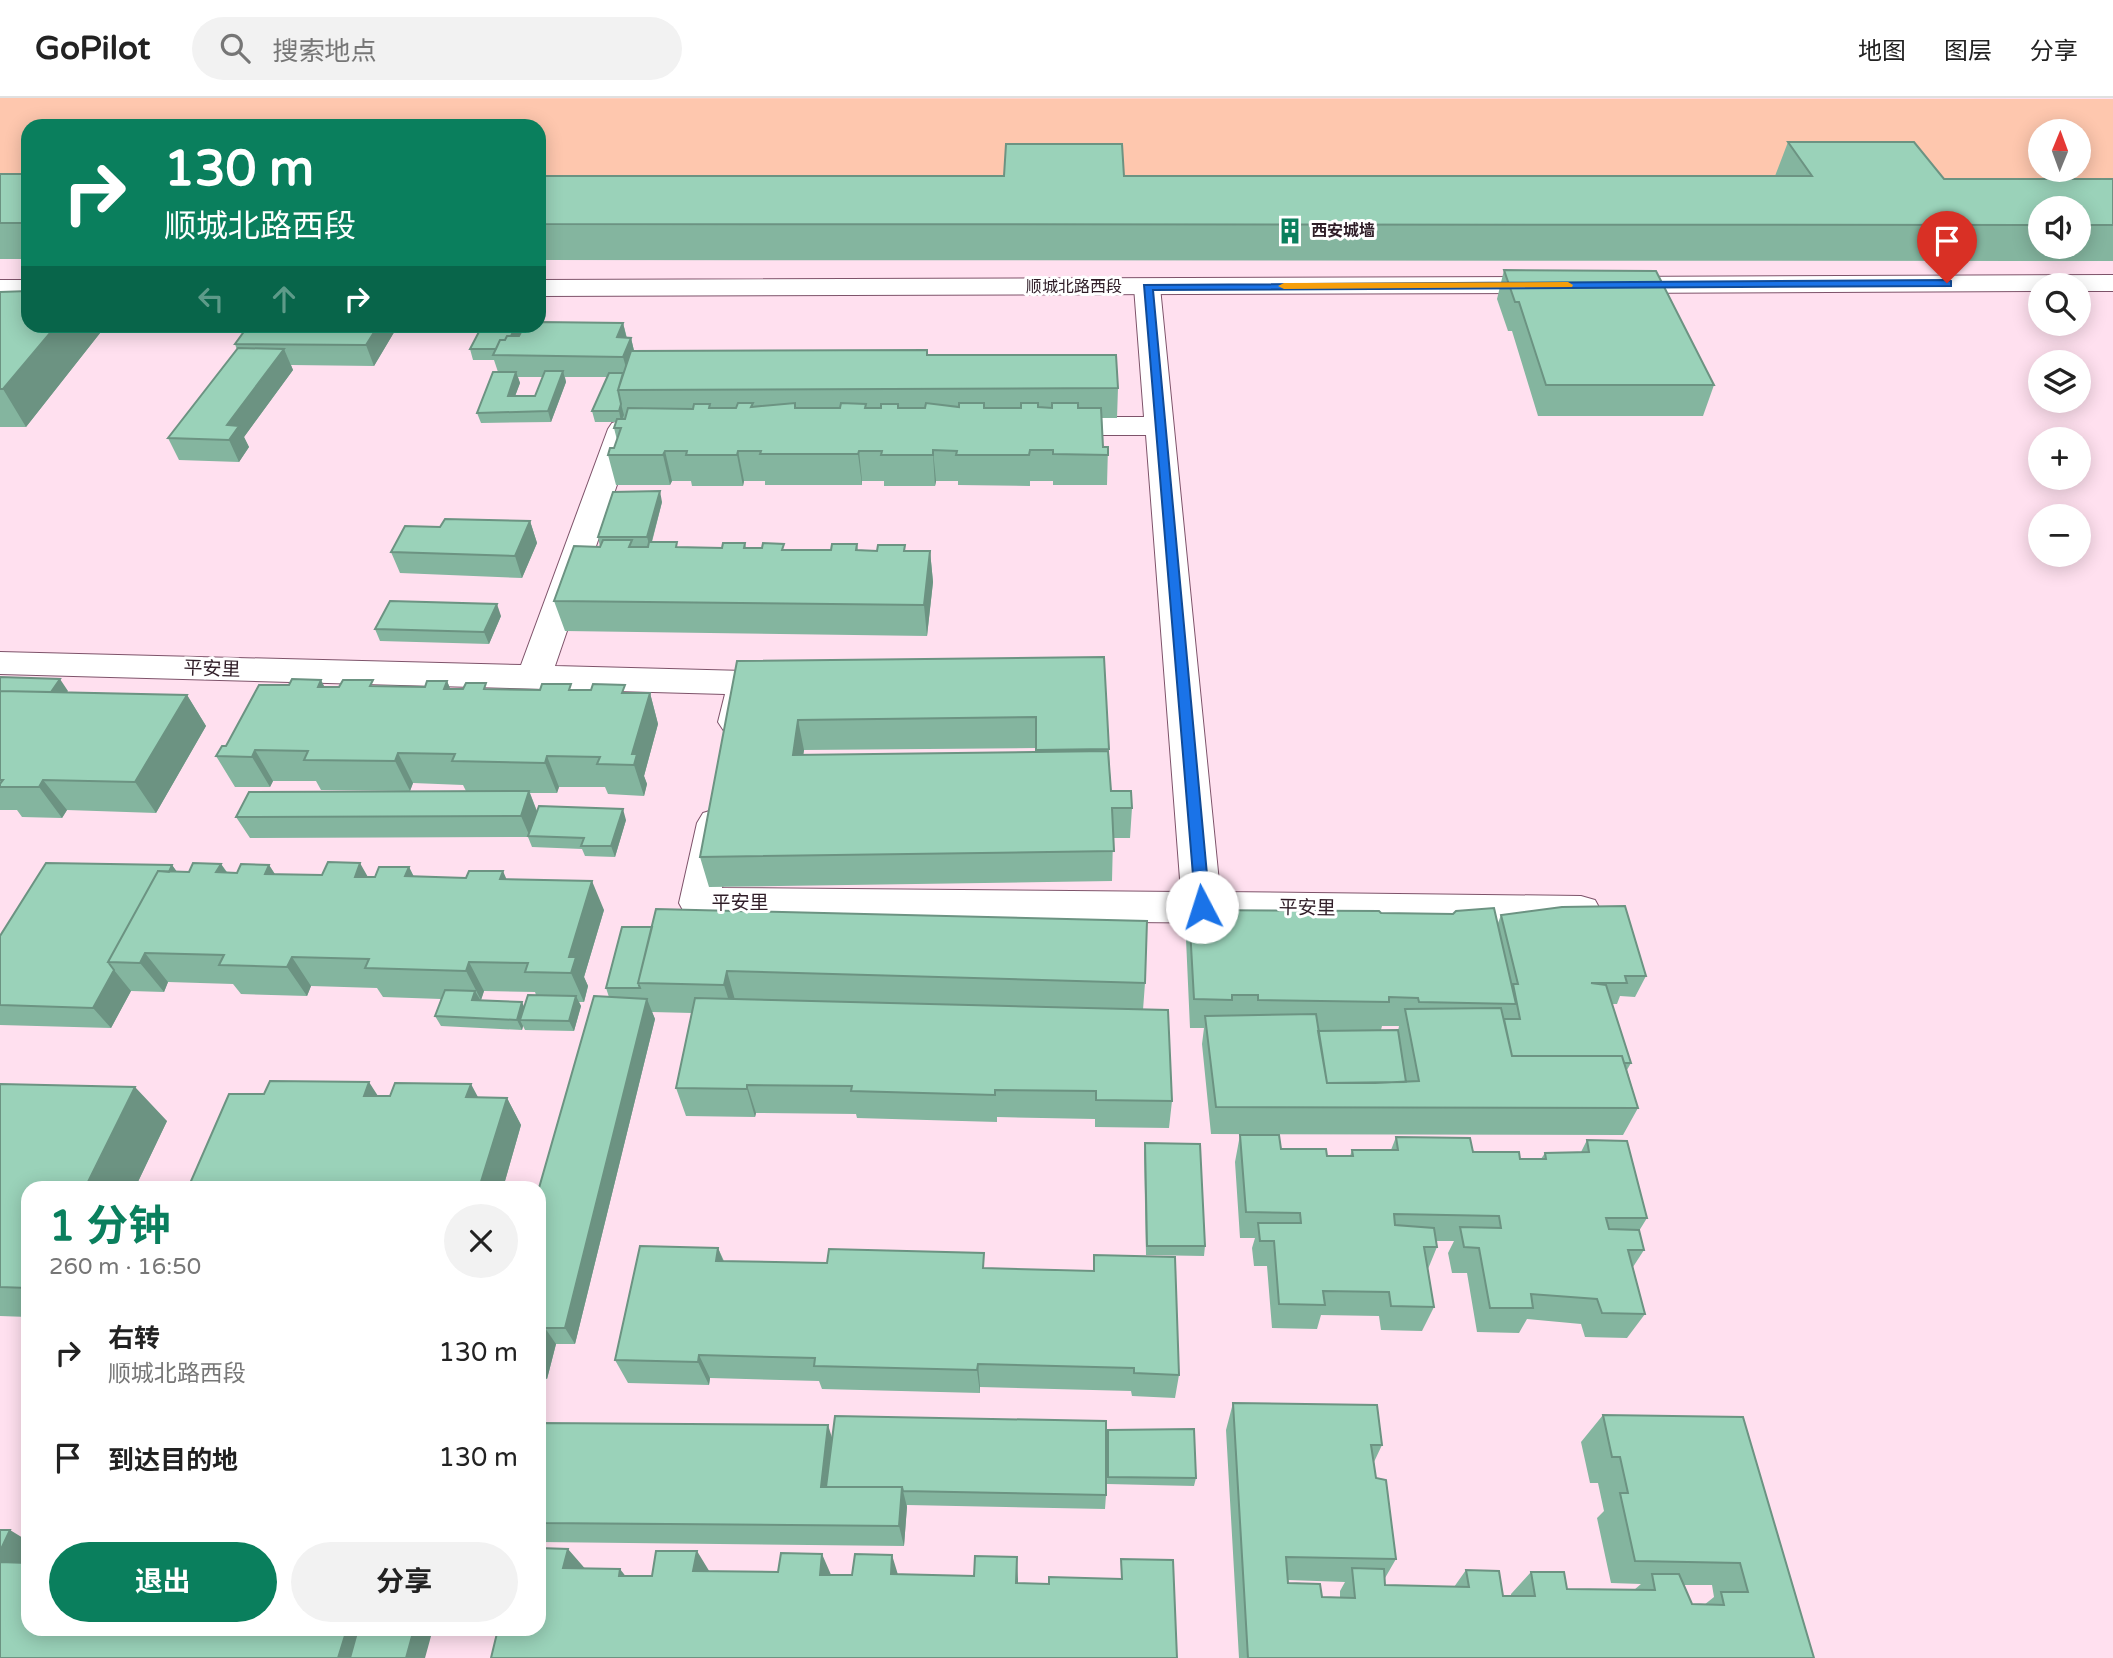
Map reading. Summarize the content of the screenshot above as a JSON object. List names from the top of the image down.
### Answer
{
  "streets": {
    "street": ["顺城北路西段", "平安里"]
  },
  "places": {
    "building": ["西安城墙"]
  },
  "north": "top",
  "page": {
    "header": "GoPilot",
    "search": "搜索地点",
    "nav": ["地图", "图层", "分享"],
    "map_buttons": ["+", "−"],
    "turn": ["130 m", "顺城北路西段"],
    "heading": ["1 分钟", "260 m · 16:50"],
    "list": [
      {
        "name": "右转",
        "note": "顺城北路西段",
        "value": "130 m"
      },
      {
        "name": "到达目的地",
        "value": "130 m"
      }
    ],
    "buttons": ["退出", "分享"]
  }
}
